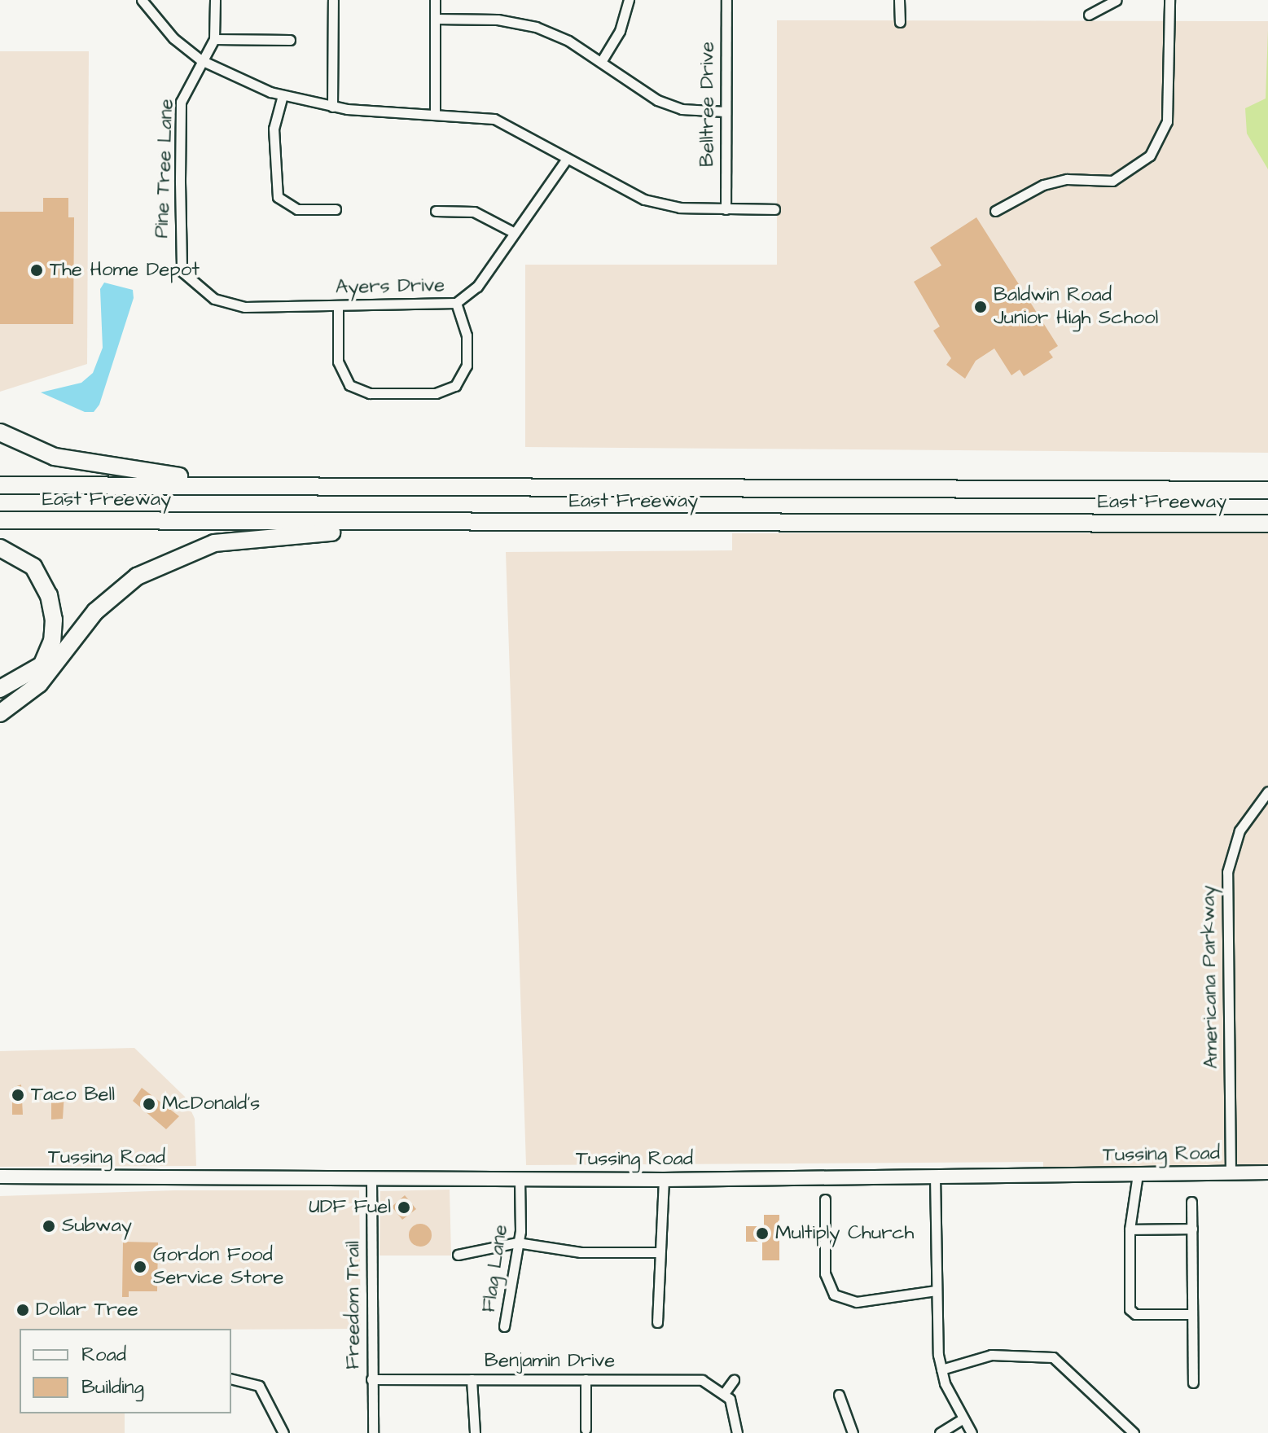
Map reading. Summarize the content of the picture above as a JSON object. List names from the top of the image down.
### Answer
{
  "streets": {
    "highway": ["East Freeway"],
    "main road": ["Tussing Road"],
    "street": [
      "Belltree Drive",
      "Pine Tree Lane",
      "Ayers Drive",
      "Americana Parkway",
      "Flag Lane",
      "Freedom Trail",
      "Benjamin Drive"
    ]
  },
  "crossings": [
    ["Pine Tree Lane", "Ayers Drive"],
    ["Americana Parkway", "Tussing Road"],
    ["Tussing Road", "Flag Lane"],
    ["Tussing Road", "Freedom Trail"],
    ["Freedom Trail", "Benjamin Drive"]
  ],
  "places": [
    "The Home Depot",
    "Baldwin Road Junior High School",
    "Taco Bell",
    "McDonald's",
    "UDF Fuel",
    "Subway",
    "Multiply Church",
    "Gordon Food Service Store",
    "Dollar Tree"
  ],
  "legend": ["Road", "Building"]
}
